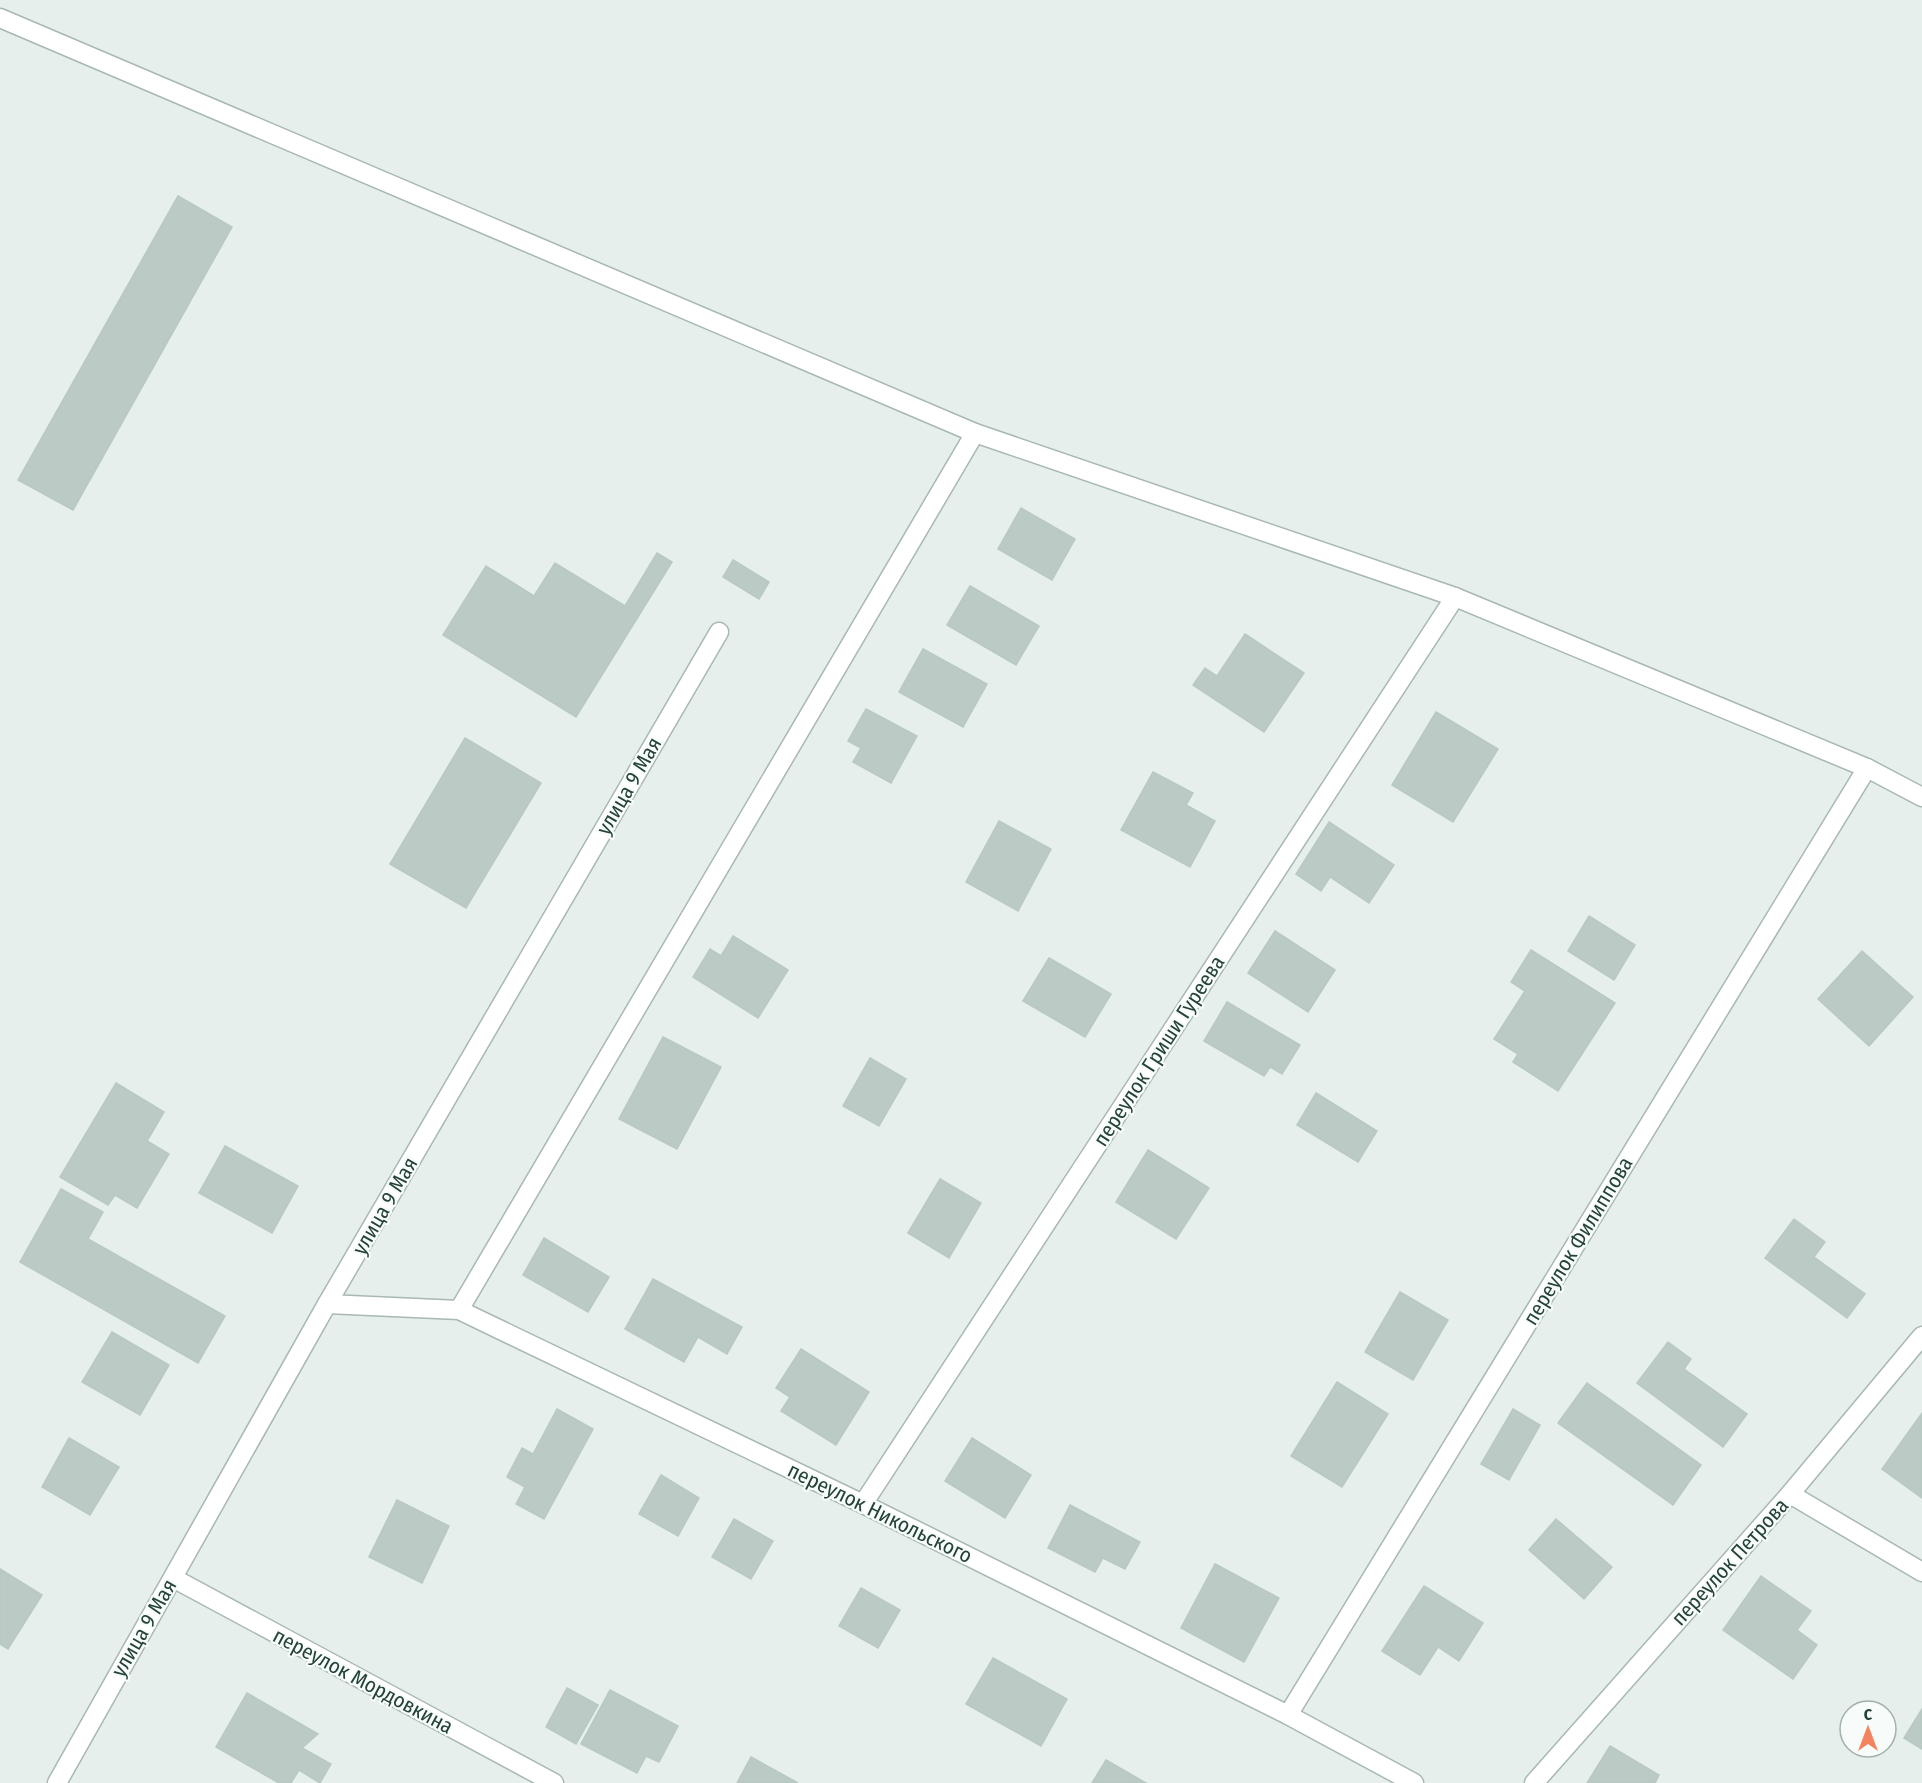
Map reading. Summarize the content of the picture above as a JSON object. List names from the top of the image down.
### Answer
{
  "streets": {
    "street": [
      "улица 9 Мая",
      "переулок Гриши Гуреева",
      "переулок Филиппова",
      "переулок Никольского",
      "переулок Петрова",
      "переулок Мордовкина"
    ]
  },
  "crossings": [
    ["улица 9 Мая", "переулок Никольского"],
    ["улица 9 Мая", "переулок Мордовкина"],
    ["переулок Гриши Гуреева", "переулок Никольского"],
    ["переулок Филиппова", "переулок Никольского"]
  ],
  "north": "top"
}
